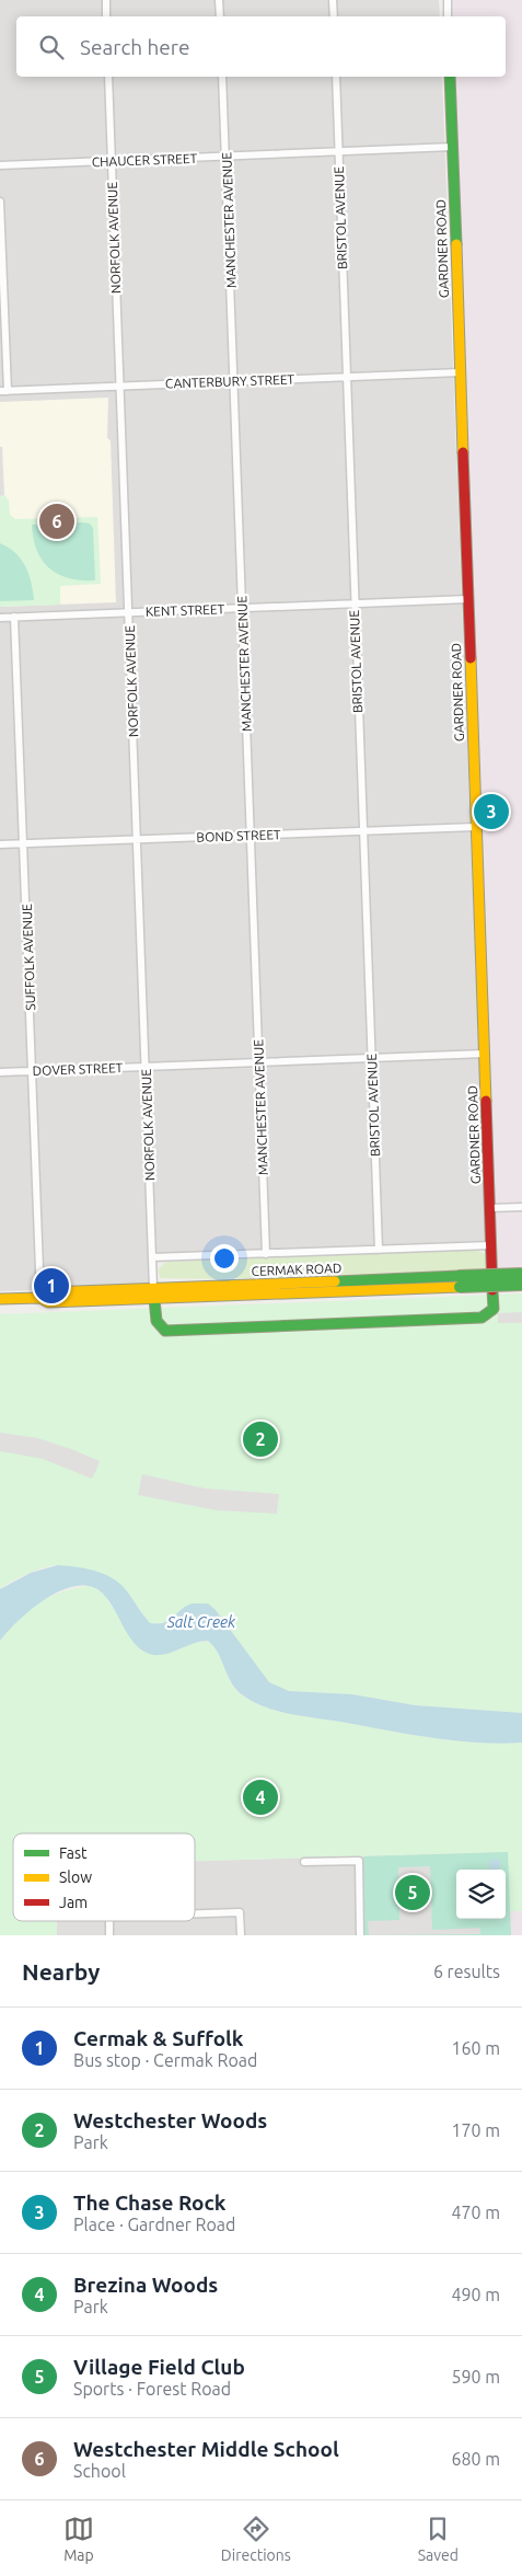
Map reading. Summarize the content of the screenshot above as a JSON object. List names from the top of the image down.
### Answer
{
  "streets": {
    "street": [
      "CHAUCER STREET",
      "BRISTOL AVENUE",
      "MANCHESTER AVENUE",
      "NORFOLK AVENUE",
      "GARDNER ROAD",
      "CANTERBURY STREET",
      "KENT STREET",
      "BOND STREET",
      "SUFFOLK AVENUE",
      "DOVER STREET",
      "CERMAK ROAD"
    ]
  },
  "crossings": [
    ["CHAUCER STREET", "BRISTOL AVENUE"],
    ["CHAUCER STREET", "MANCHESTER AVENUE"],
    ["CHAUCER STREET", "NORFOLK AVENUE"],
    ["CHAUCER STREET", "GARDNER ROAD"],
    ["BRISTOL AVENUE", "CANTERBURY STREET"],
    ["BRISTOL AVENUE", "KENT STREET"],
    ["BRISTOL AVENUE", "BOND STREET"],
    ["BRISTOL AVENUE", "DOVER STREET"],
    ["BRISTOL AVENUE", "CERMAK ROAD"],
    ["MANCHESTER AVENUE", "CANTERBURY STREET"],
    ["MANCHESTER AVENUE", "KENT STREET"],
    ["MANCHESTER AVENUE", "BOND STREET"],
    ["MANCHESTER AVENUE", "DOVER STREET"],
    ["MANCHESTER AVENUE", "CERMAK ROAD"],
    ["NORFOLK AVENUE", "GARDNER ROAD"],
    ["NORFOLK AVENUE", "CANTERBURY STREET"],
    ["NORFOLK AVENUE", "KENT STREET"],
    ["NORFOLK AVENUE", "BOND STREET"],
    ["NORFOLK AVENUE", "DOVER STREET"],
    ["NORFOLK AVENUE", "CERMAK ROAD"],
    ["GARDNER ROAD", "CANTERBURY STREET"],
    ["GARDNER ROAD", "KENT STREET"],
    ["GARDNER ROAD", "BOND STREET"],
    ["GARDNER ROAD", "DOVER STREET"],
    ["GARDNER ROAD", "CERMAK ROAD"],
    ["KENT STREET", "SUFFOLK AVENUE"],
    ["BOND STREET", "SUFFOLK AVENUE"],
    ["SUFFOLK AVENUE", "DOVER STREET"],
    ["SUFFOLK AVENUE", "CERMAK ROAD"]
  ],
  "water": ["Salt Creek"],
  "legend": ["Fast", "Slow", "Jam"],
  "page": {
    "search": "Search here",
    "pins": [
      "6",
      "3",
      "1",
      "2",
      "4",
      "5"
    ],
    "heading": ["Nearby", "6 results"],
    "list": [
      {
        "mark": "1",
        "name": "Cermak & Suffolk",
        "note": "Bus stop · Cermak Road",
        "value": "160 m"
      },
      {
        "mark": "2",
        "name": "Westchester Woods",
        "note": "Park",
        "value": "170 m"
      },
      {
        "mark": "3",
        "name": "The Chase Rock",
        "note": "Place · Gardner Road",
        "value": "470 m"
      },
      {
        "mark": "4",
        "name": "Brezina Woods",
        "note": "Park",
        "value": "490 m"
      },
      {
        "mark": "5",
        "name": "Village Field Club",
        "note": "Sports · Forest Road",
        "value": "590 m"
      },
      {
        "mark": "6",
        "name": "Westchester Middle School",
        "note": "School",
        "value": "680 m"
      }
    ],
    "nav": ["Map", "Directions", "Saved"]
  }
}
